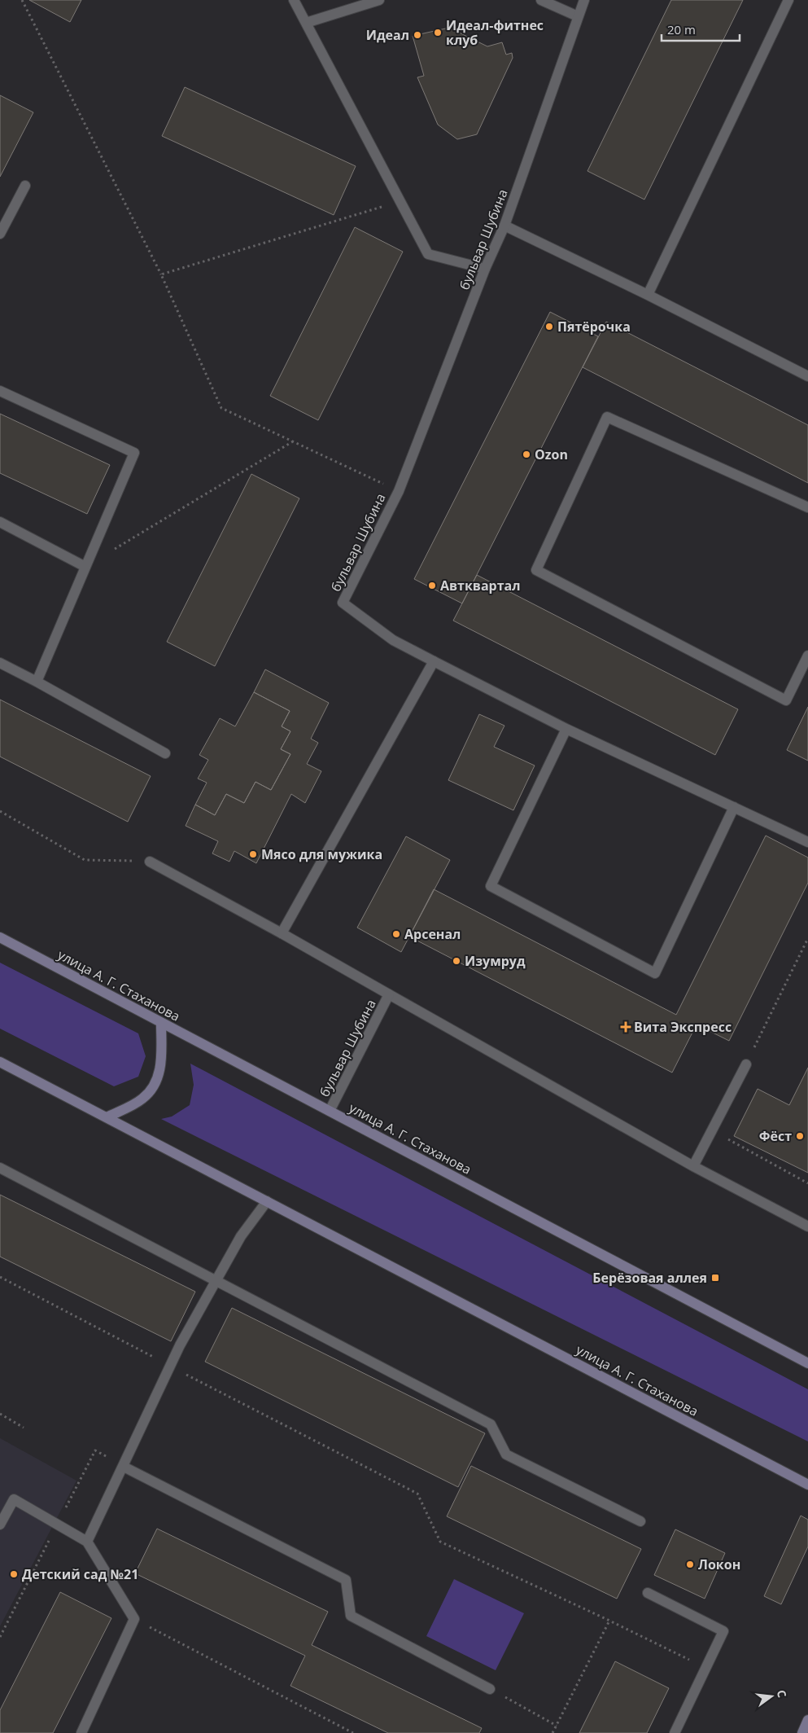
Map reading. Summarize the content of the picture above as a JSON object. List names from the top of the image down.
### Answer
{
  "streets": {
    "main road": ["улица А. Г. Стаханова"],
    "street": ["бульвар Шубина"]
  },
  "crossings": [
    ["бульвар Шубина", "улица А. Г. Стаханова"]
  ],
  "places": {
    "other": [
      "Идеал-фитнес клуб",
      "Идеал",
      "Пятёрочка",
      "Ozon",
      "Автквартал",
      "Мясо для мужика",
      "Арсенал",
      "Изумруд",
      "Фёст",
      "Локон",
      "Детский сад №21"
    ],
    "health": ["Вита Экспресс"],
    "transit": ["Берёзовая аллея"]
  },
  "scale_bar": "20 m",
  "north": "right"
}
